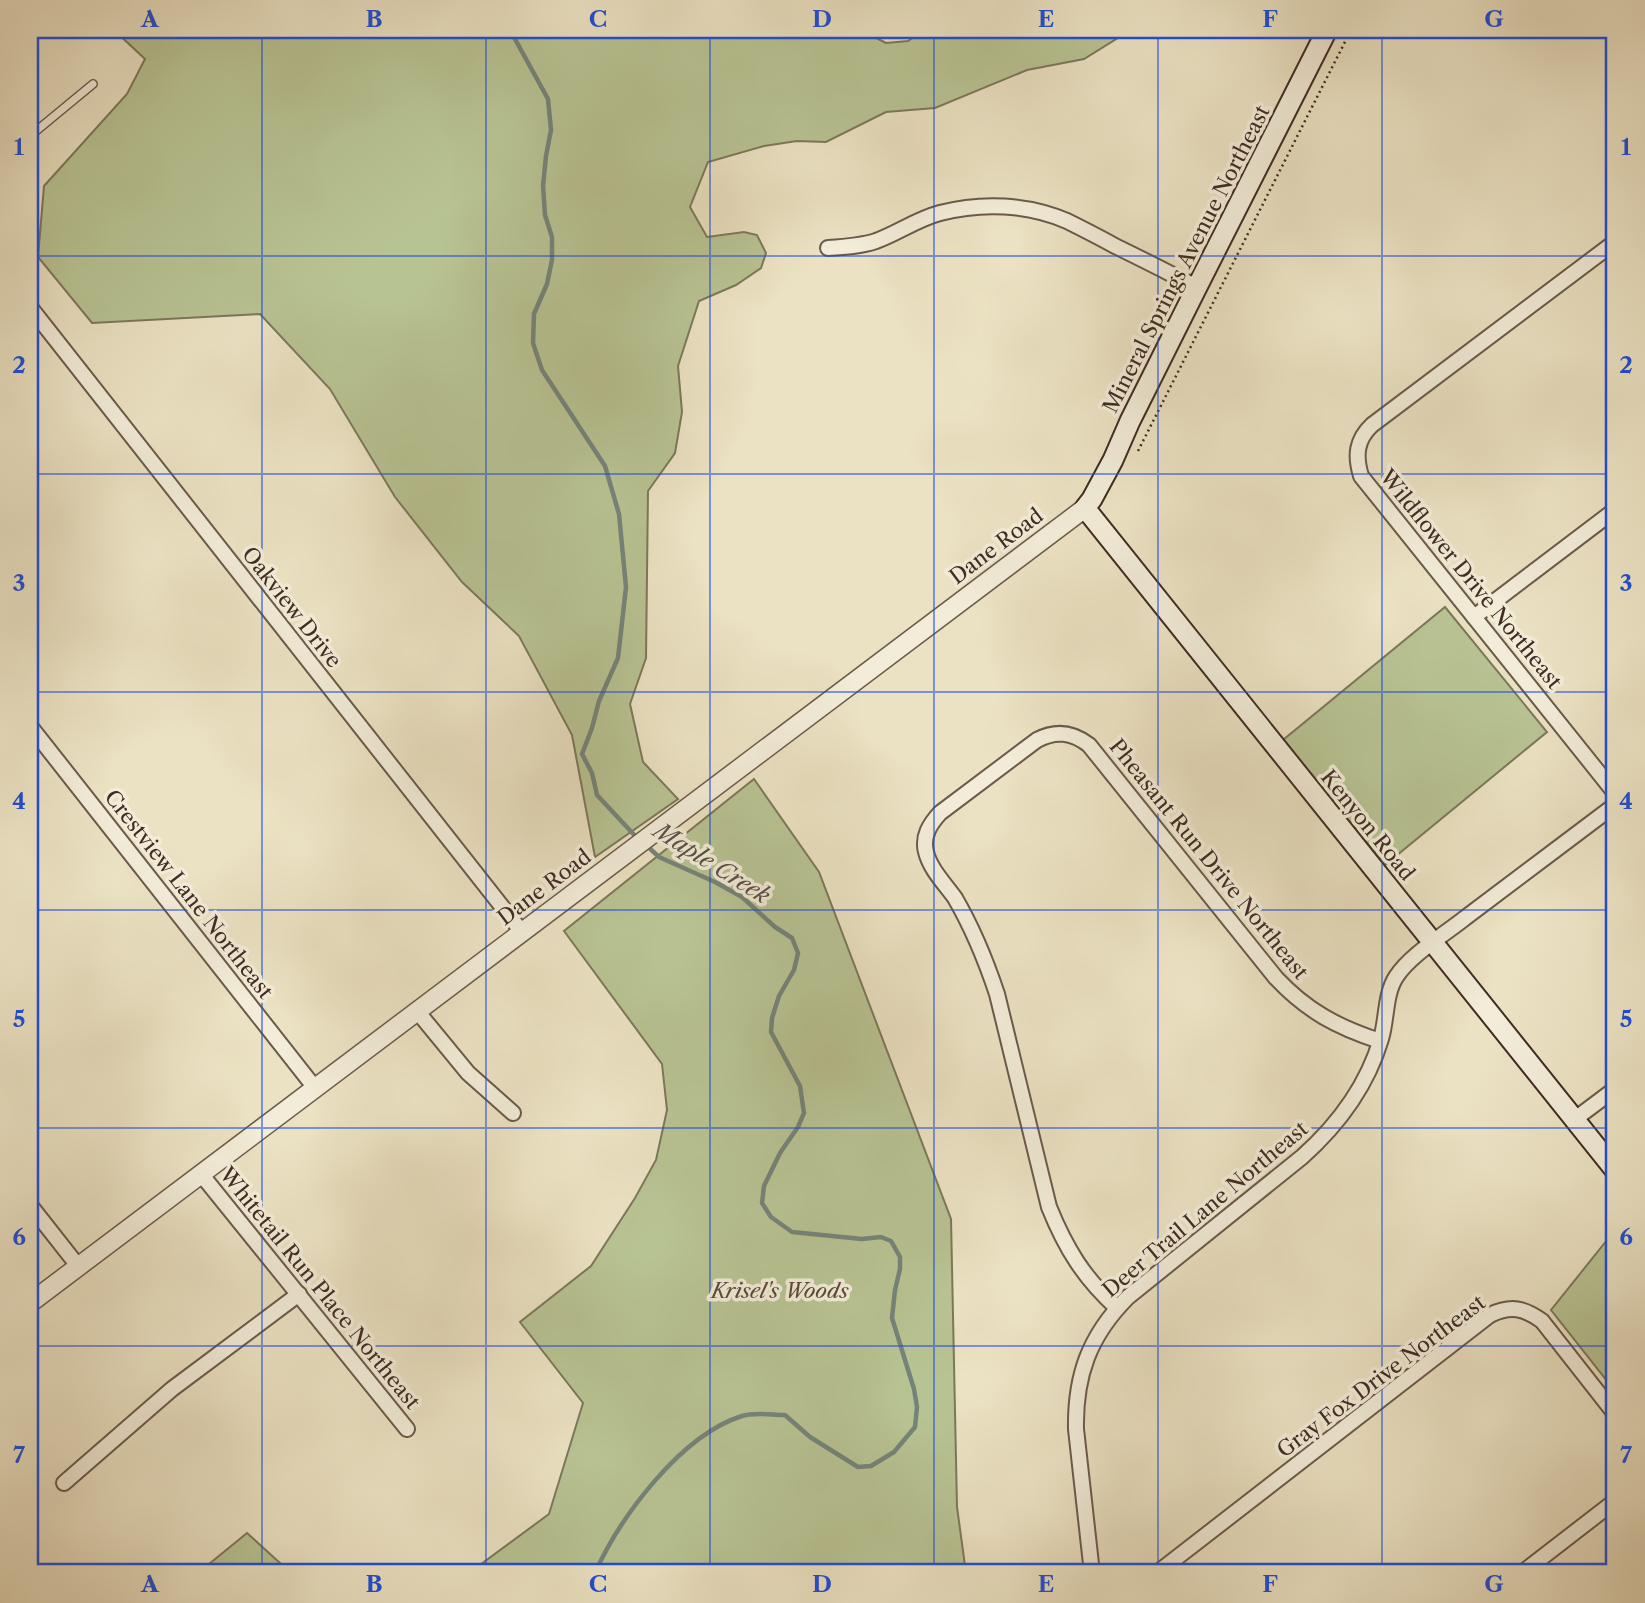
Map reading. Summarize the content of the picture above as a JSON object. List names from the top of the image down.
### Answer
{
  "streets": {
    "main road": ["Mineral Springs Avenue Northeast", "Kenyon Road"],
    "street": [
      "Dane Road",
      "Wildflower Drive Northeast",
      "Oakview Drive",
      "Pheasant Run Drive Northeast",
      "Crestview Lane Northeast",
      "Deer Trail Lane Northeast",
      "Whitetail Run Place Northeast",
      "Gray Fox Drive Northeast"
    ]
  },
  "crossings": [
    ["Mineral Springs Avenue Northeast", "Dane Road"],
    ["Mineral Springs Avenue Northeast", "Kenyon Road"],
    ["Dane Road", "Oakview Drive"],
    ["Dane Road", "Kenyon Road"],
    ["Dane Road", "Crestview Lane Northeast"],
    ["Dane Road", "Whitetail Run Place Northeast"],
    ["Kenyon Road", "Deer Trail Lane Northeast"],
    ["Pheasant Run Drive Northeast", "Deer Trail Lane Northeast"]
  ],
  "water": ["Maple Creek"],
  "parks": ["Krisel's Woods"],
  "grid": {
    "columns": [
      "A",
      "B",
      "C",
      "D",
      "E",
      "F",
      "G"
    ],
    "rows": [
      "1",
      "2",
      "3",
      "4",
      "5",
      "6",
      "7"
    ]
  }
}
